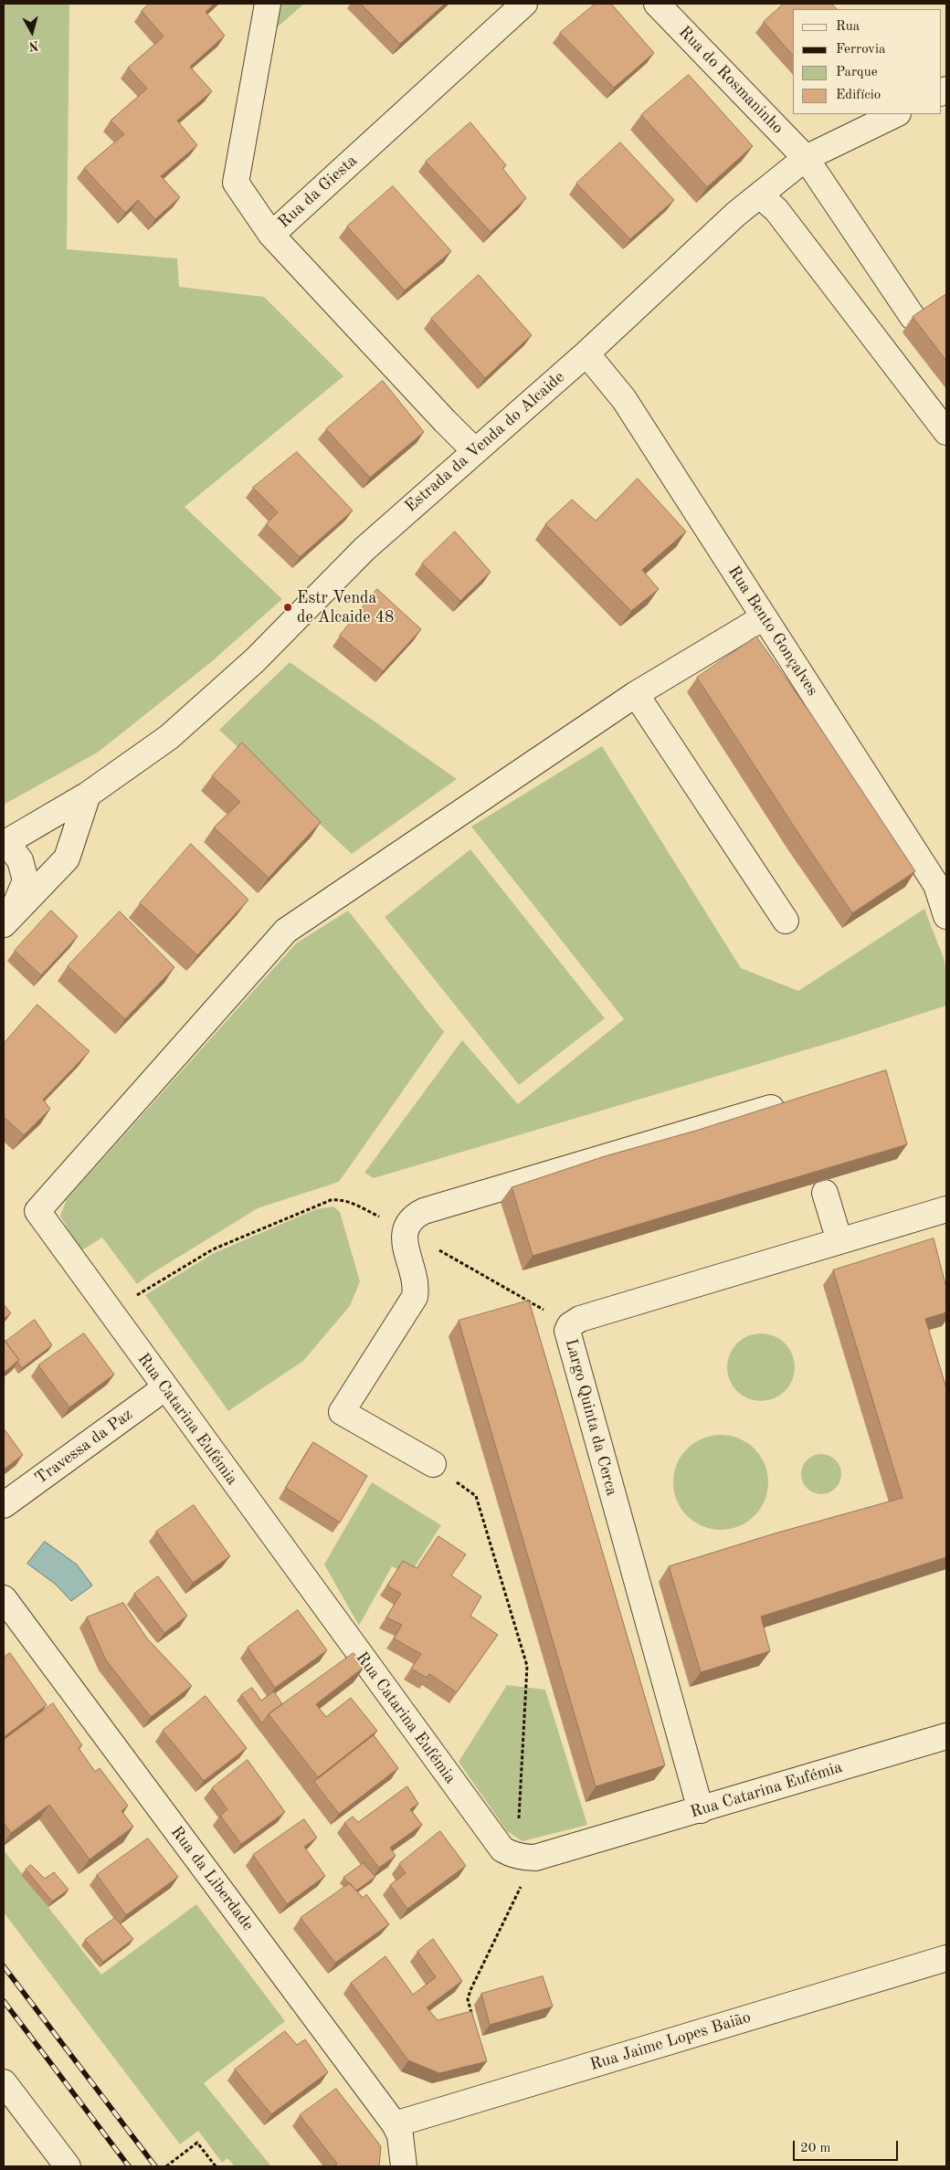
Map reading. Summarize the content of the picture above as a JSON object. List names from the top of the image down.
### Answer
{
  "streets": {
    "street": [
      "Rua do Rosmaninho",
      "Rua da Giesta",
      "Estrada da Venda do Alcaide",
      "Rua Bento Gonçalves",
      "Largo Quinta da Cerca",
      "Rua Catarina Eufémia",
      "Travessa da Paz",
      "Rua da Liberdade",
      "Rua Jaime Lopes Baião"
    ]
  },
  "crossings": [
    ["Rua do Rosmaninho", "Estrada da Venda do Alcaide"],
    ["Rua da Giesta", "Estrada da Venda do Alcaide"],
    ["Estrada da Venda do Alcaide", "Rua Bento Gonçalves"],
    ["Largo Quinta da Cerca", "Rua Catarina Eufémia"],
    ["Rua Catarina Eufémia", "Travessa da Paz"],
    ["Rua da Liberdade", "Rua Jaime Lopes Baião"]
  ],
  "places": ["Estr Venda de Alcaide 48"],
  "legend": [
    "Rua",
    "Ferrovia",
    "Parque",
    "Edifício"
  ],
  "scale_bar": "20 m",
  "north": "bottom"
}
